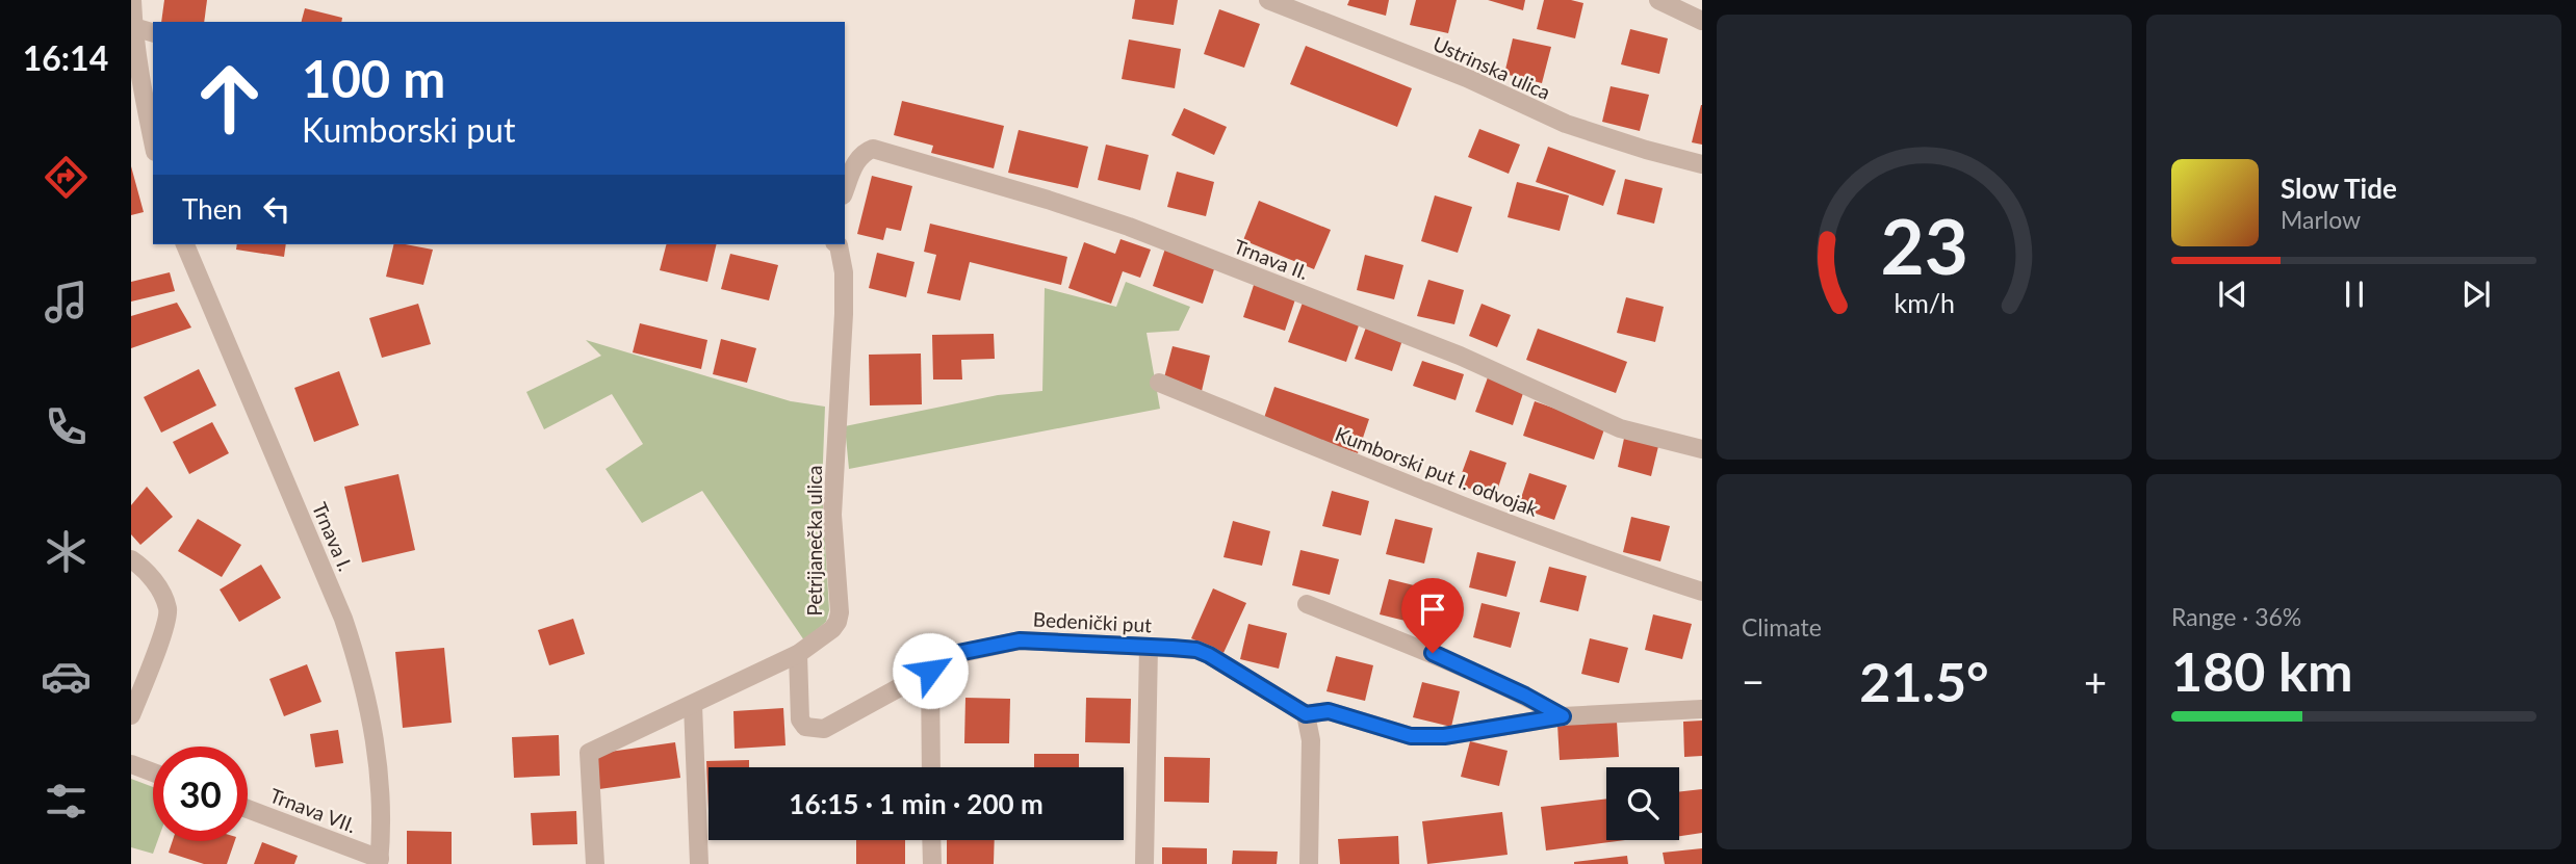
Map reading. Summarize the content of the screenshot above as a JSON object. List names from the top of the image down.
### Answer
{
  "streets": {
    "street": [
      "Ustrinska ulica",
      "Trnava II.",
      "Kumborski put I. odvojak",
      "Trnava I.",
      "Petrijanečka ulica",
      "Bedenički put",
      "Trnava VII."
    ]
  },
  "crossings": [
    ["Trnava I.", "Trnava VII."],
    ["Petrijanečka ulica", "Bedenički put"]
  ],
  "page": {
    "tabs": "16:14",
    "turn": ["100 m", "Kumborski put"],
    "song": ["Slow Tide", "Marlow"],
    "then": "Then",
    "tile": [
      "Climate",
      ["Range · 36%", "180 km"]
    ],
    "heat": ["−", "21.5°", "+"],
    "limit": "30",
    "trip": "16:15 · 1 min · 200 m",
    "gauge": ["23", "km/h"]
  }
}
